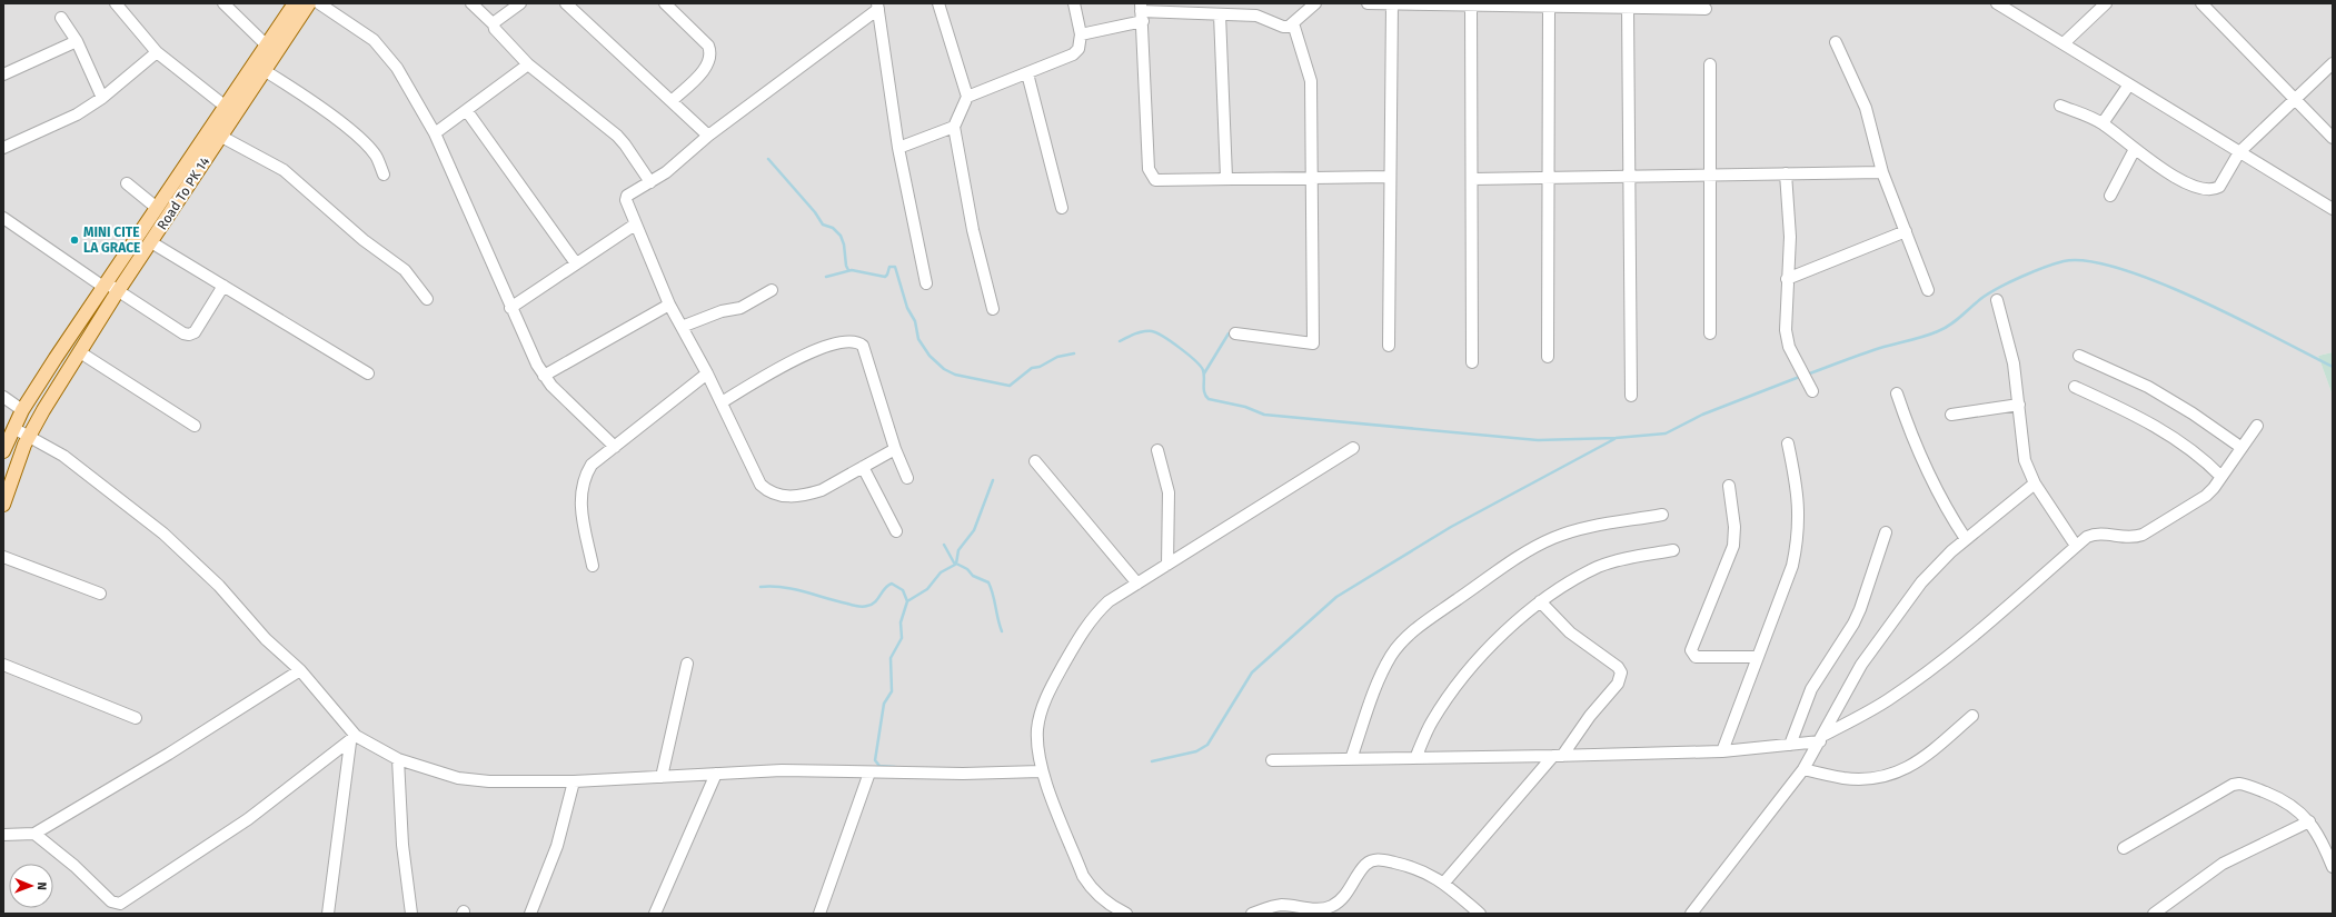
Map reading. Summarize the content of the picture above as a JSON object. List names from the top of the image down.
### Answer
{
  "streets": {
    "main road": ["Road To PK 14"]
  },
  "places": ["MINI CITE LA GRACE"],
  "north": "right"
}
